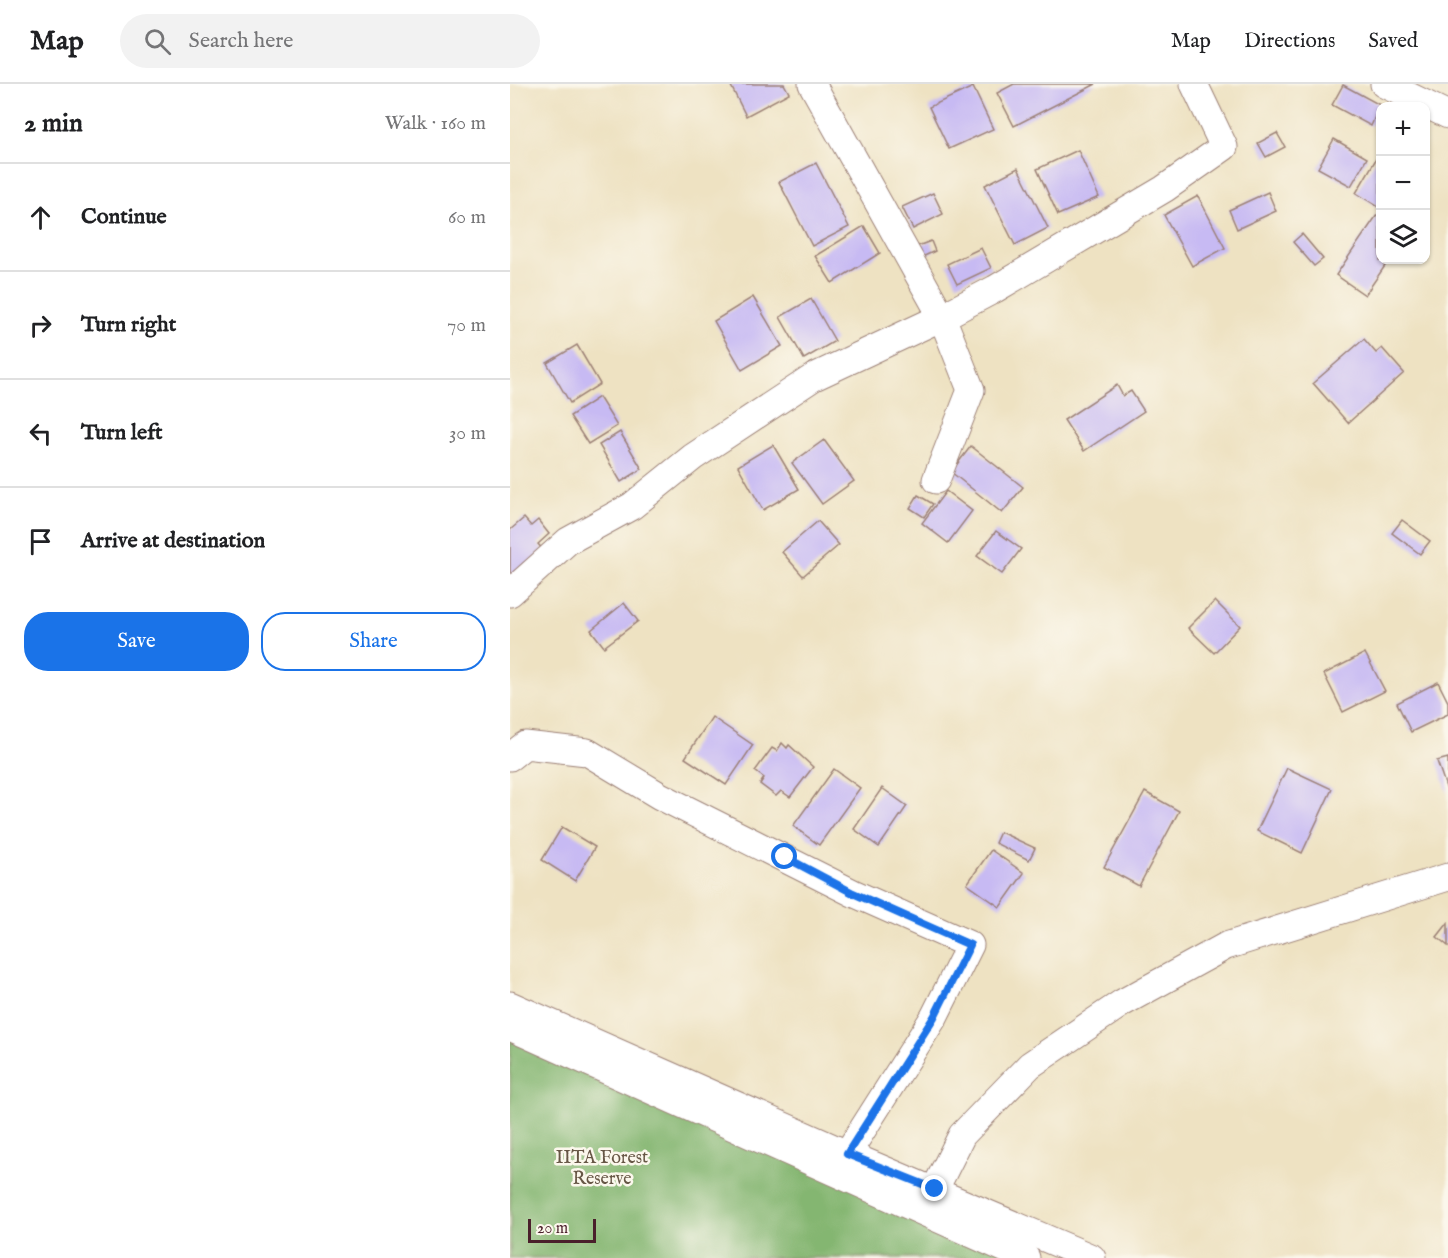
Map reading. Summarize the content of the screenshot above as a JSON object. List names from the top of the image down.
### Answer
{
  "parks": ["IITA Forest Reserve"],
  "scale_bar": "20 m",
  "page": {
    "header": "Map",
    "search": "Search here",
    "nav": ["Map", "Directions", "Saved"],
    "heading": ["2 min", "Walk · 160 m"],
    "map_buttons": ["+", "−"],
    "list": [
      ["Continue", "60 m"],
      ["Turn right", "70 m"],
      ["Turn left", "30 m"],
      "Arrive at destination"
    ],
    "buttons": ["Save", "Share"],
    "scale": "20 m"
  }
}
